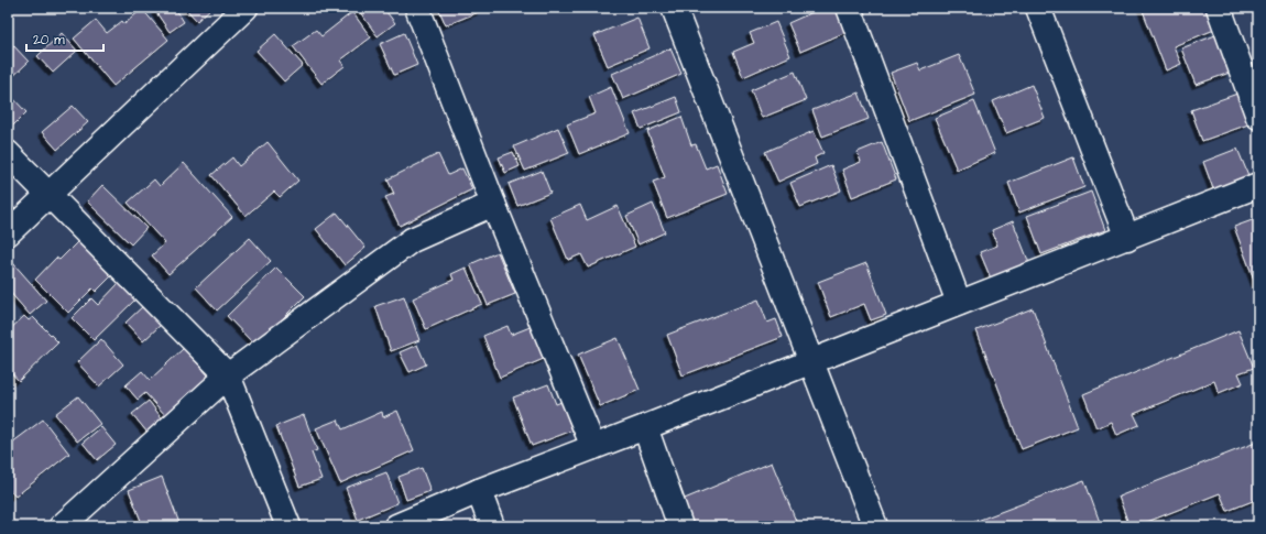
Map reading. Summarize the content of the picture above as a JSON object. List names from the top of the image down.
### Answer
{
  "scale_bar": "20 m"
}
